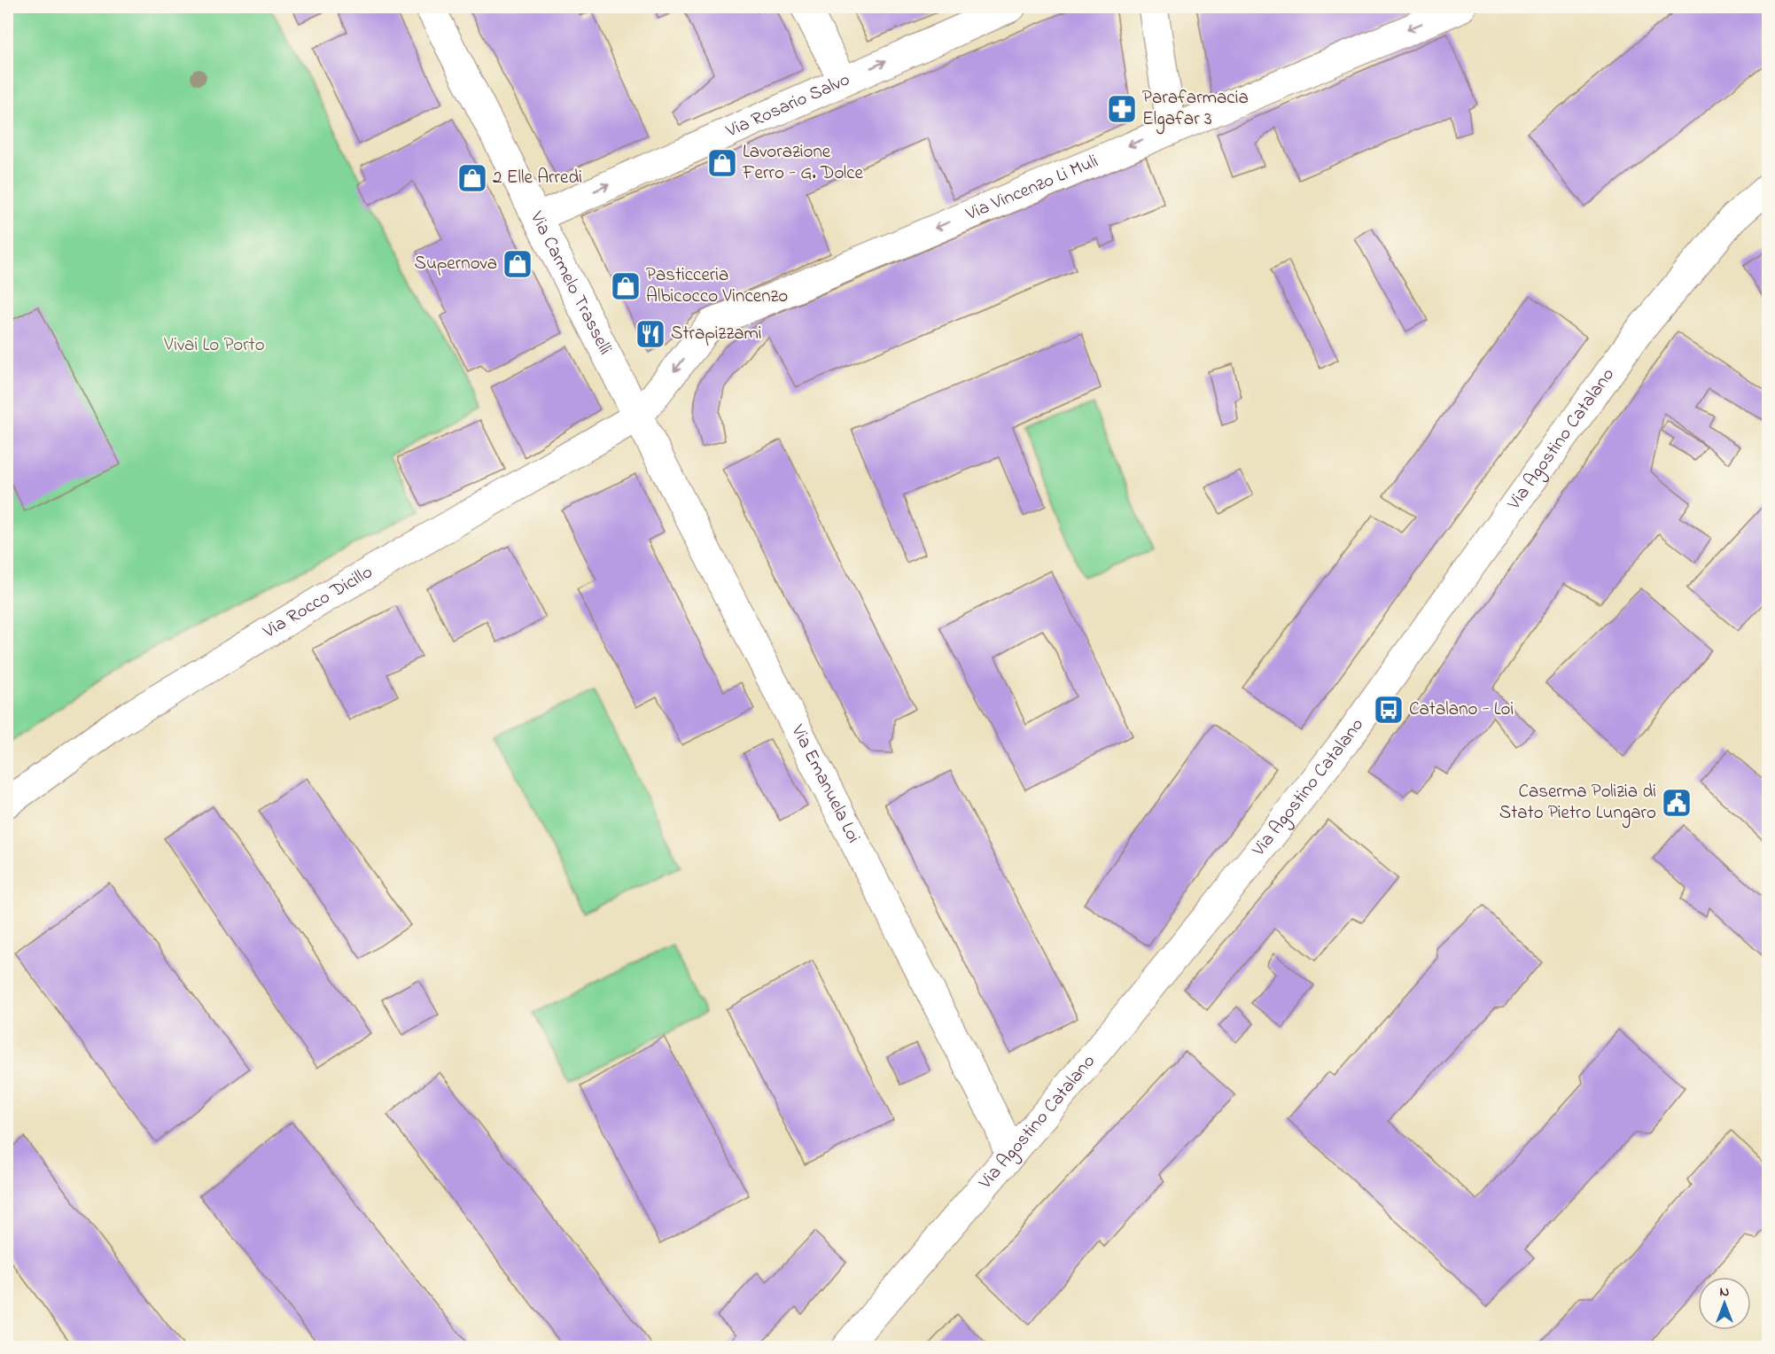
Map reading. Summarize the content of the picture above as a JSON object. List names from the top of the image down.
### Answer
{
  "streets": {
    "street": [
      "Via Rosario Salvo",
      "Via Vincenzo Li Muli",
      "Via Carmelo Trasselli",
      "Via Agostino Catalano",
      "Via Rocco Dicillo",
      "Via Emanuela Loi"
    ]
  },
  "crossings": [
    ["Via Rosario Salvo", "Via Carmelo Trasselli"],
    ["Via Vincenzo Li Muli", "Via Carmelo Trasselli"],
    ["Via Vincenzo Li Muli", "Via Rocco Dicillo"],
    ["Via Vincenzo Li Muli", "Via Emanuela Loi"],
    ["Via Carmelo Trasselli", "Via Rocco Dicillo"],
    ["Via Carmelo Trasselli", "Via Emanuela Loi"],
    ["Via Agostino Catalano", "Via Emanuela Loi"],
    ["Via Rocco Dicillo", "Via Emanuela Loi"]
  ],
  "one_way": ["Via Rosario Salvo", "Via Vincenzo Li Muli"],
  "parks": ["Vivai Lo Porto"],
  "places": {
    "pharmacy": ["Parafarmacia Elgafar 3"],
    "shop": [
      "Lavorazione Ferro - G. Dolce",
      "2 Elle Arredi",
      "Supernova",
      "Pasticceria Albicocco Vincenzo"
    ],
    "restaurant": ["Strapizzami"],
    "bus stop": ["Catalano - Loi"],
    "public building": ["Caserma Polizia di Stato Pietro Lungaro"]
  },
  "north": "top"
}
